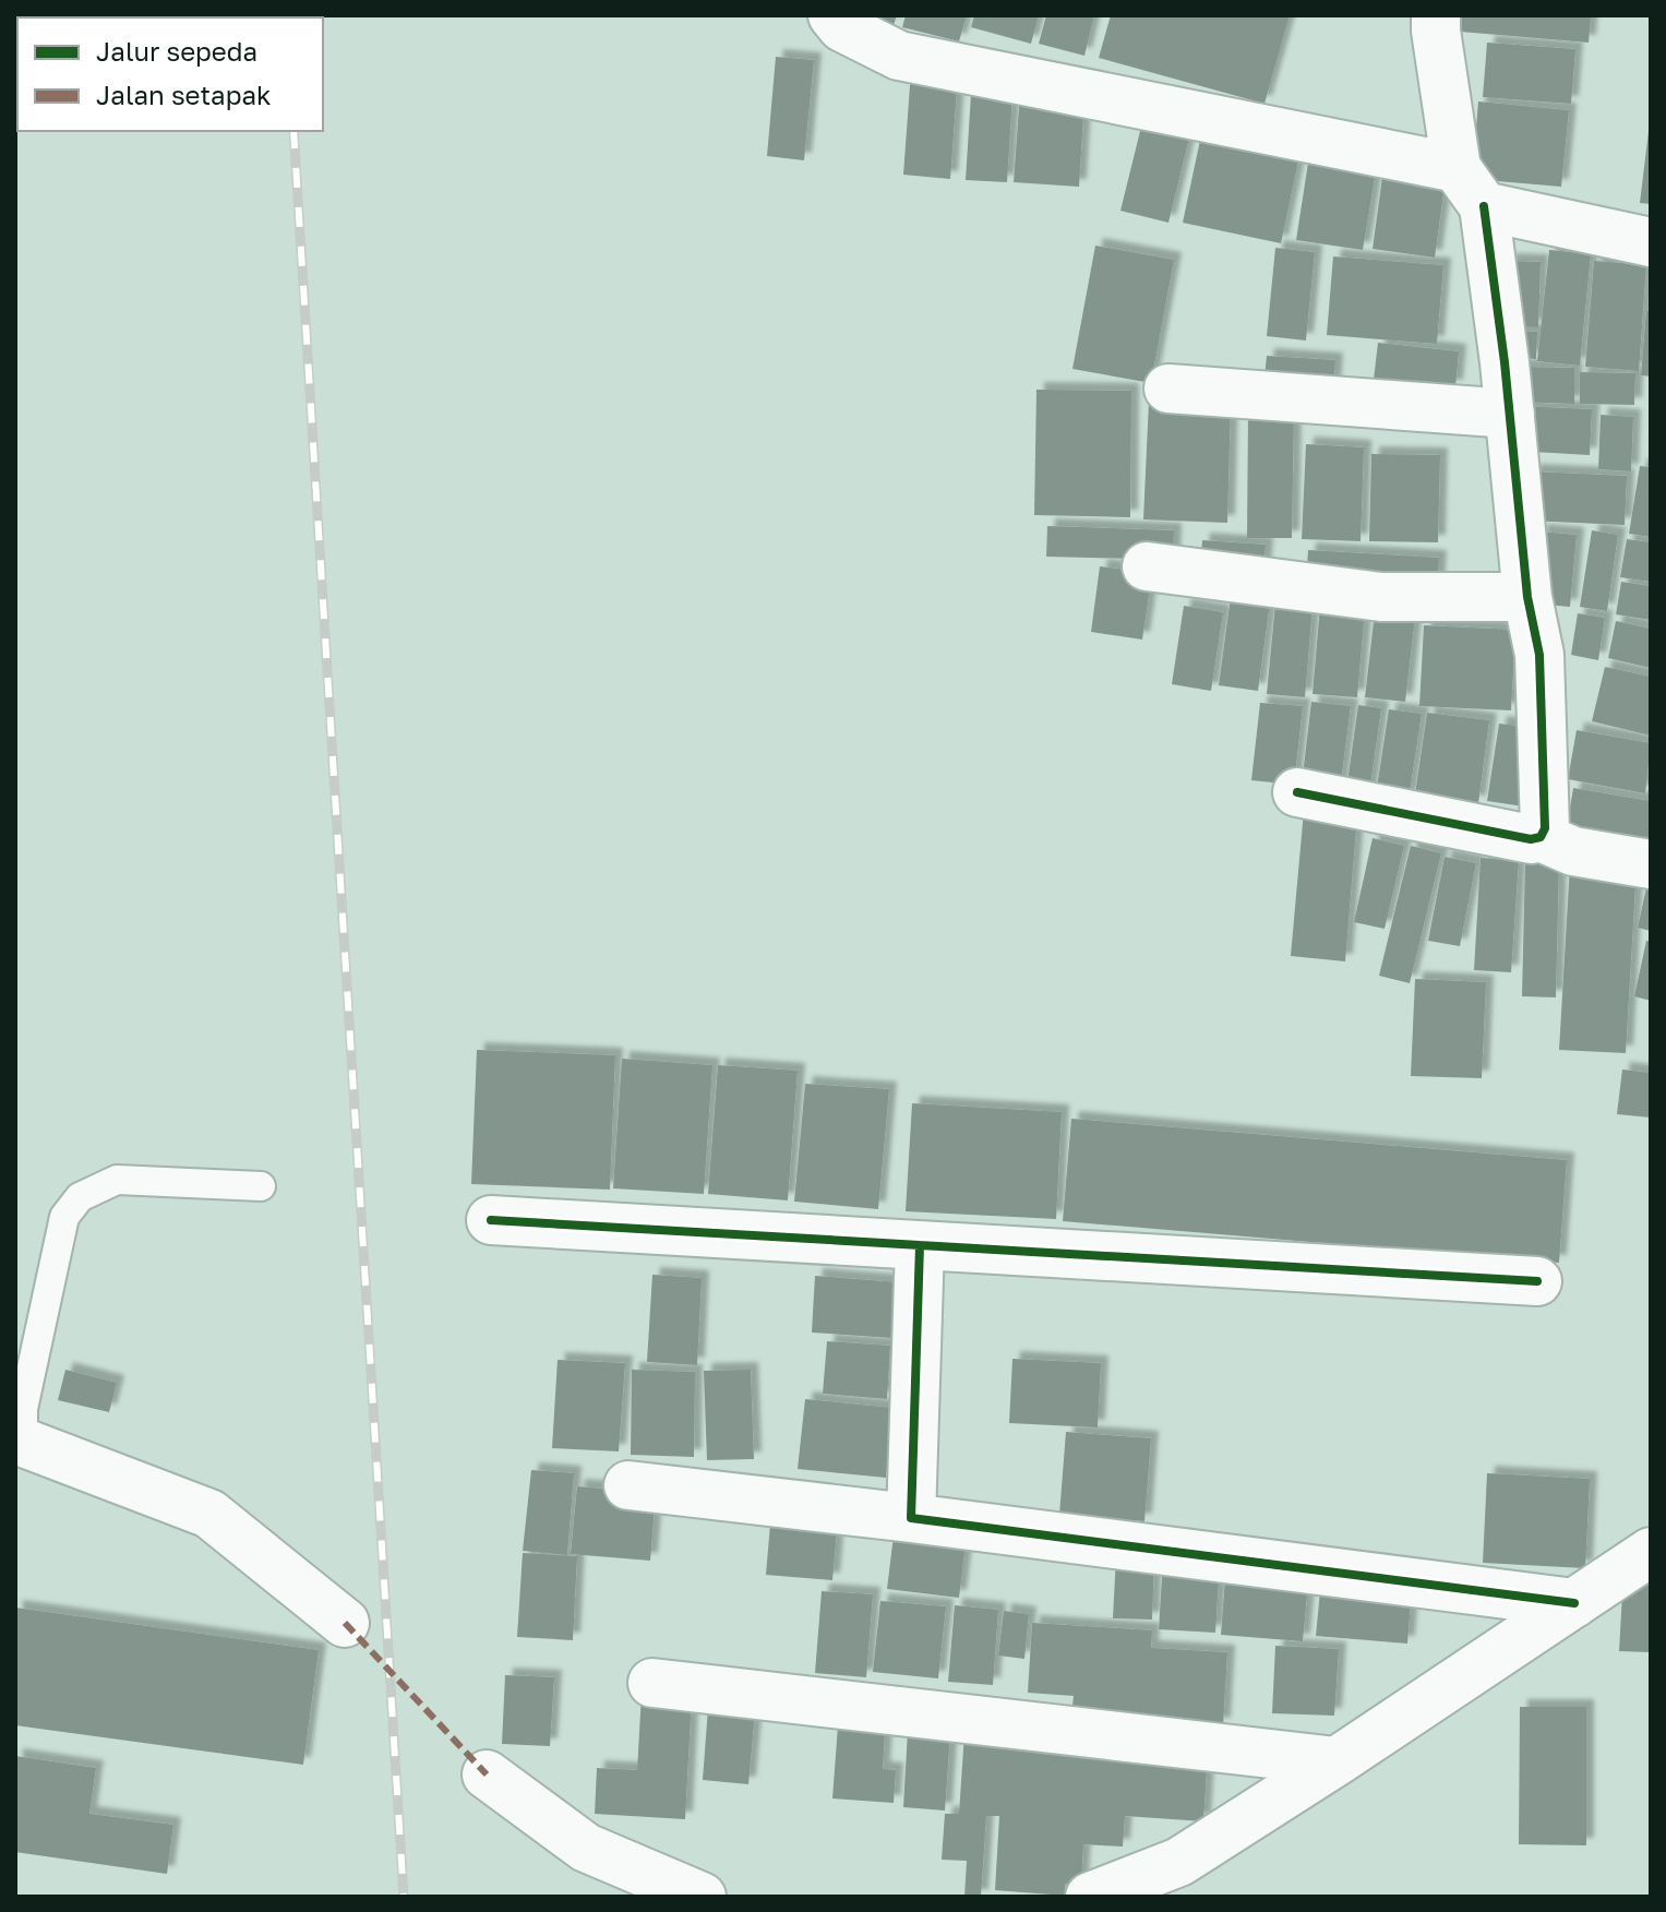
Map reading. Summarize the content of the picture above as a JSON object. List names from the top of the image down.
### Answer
{
  "legend": ["Jalur sepeda", "Jalan setapak"]
}
